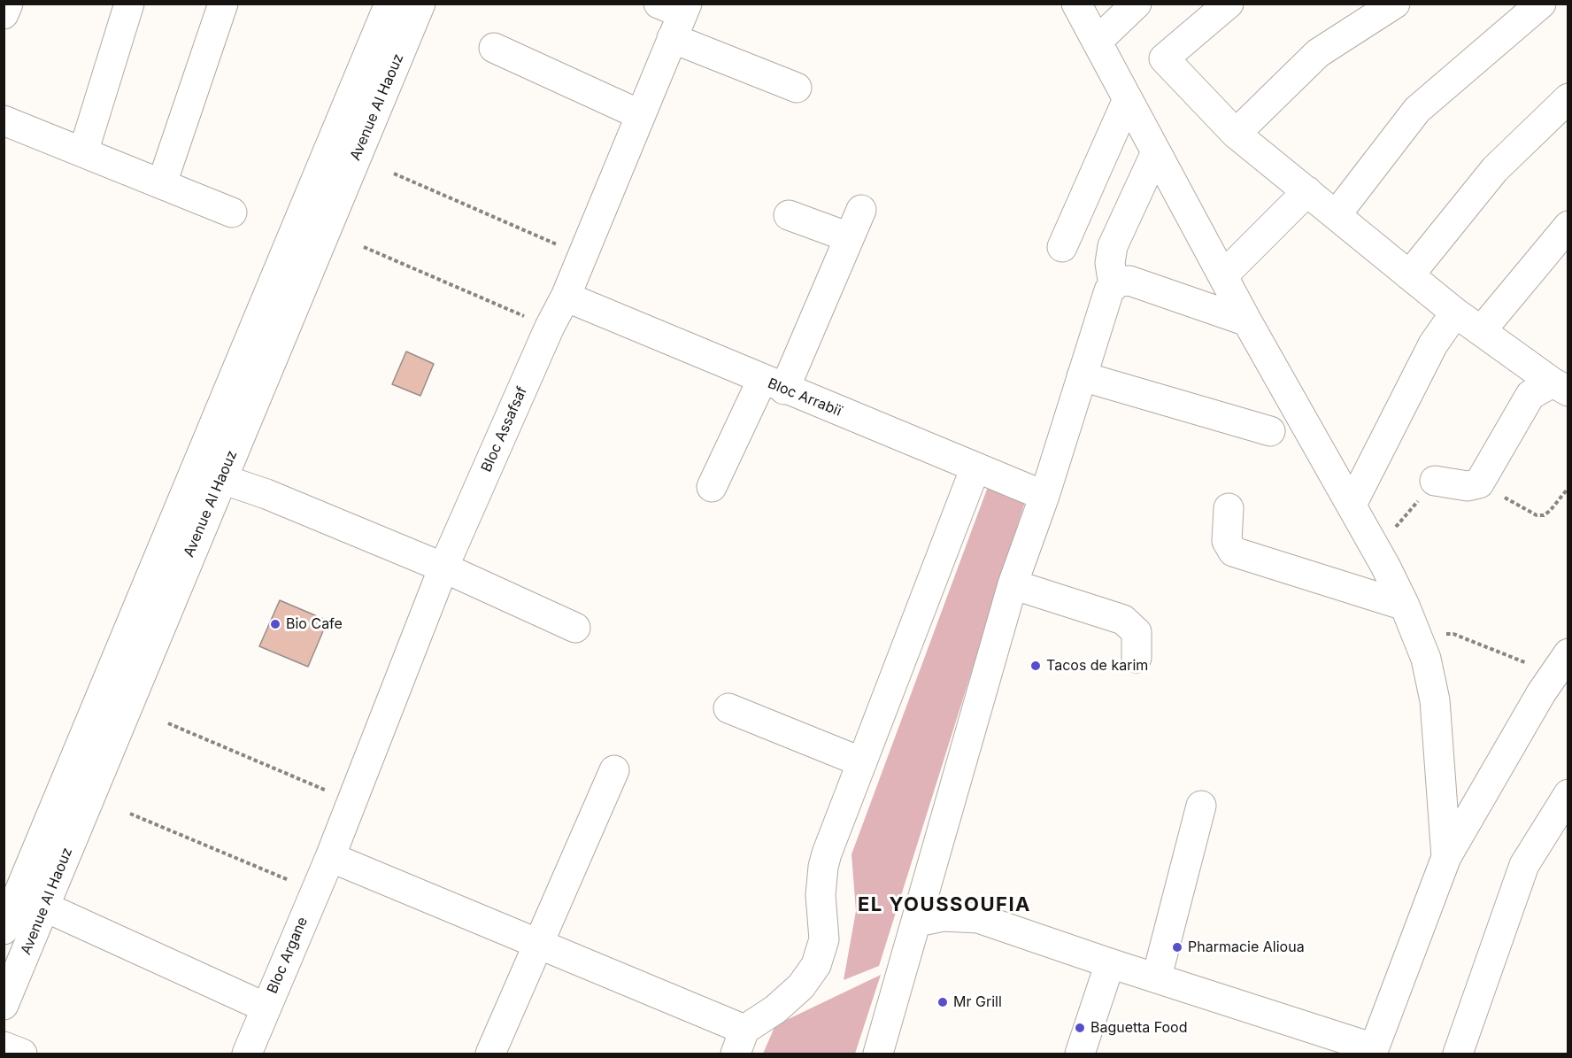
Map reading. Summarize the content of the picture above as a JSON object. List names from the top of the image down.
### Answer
{
  "streets": {
    "street": [
      "Avenue Al Haouz",
      "Bloc Arrabiï",
      "Bloc Assafsaf",
      "Bloc Argane"
    ]
  },
  "crossings": [
    ["Bloc Arrabiï", "Bloc Assafsaf"],
    ["Bloc Assafsaf", "Bloc Argane"]
  ],
  "districts": ["EL YOUSSOUFIA"],
  "places": [
    "Bio Cafe",
    "Tacos de karim",
    "Pharmacie Alioua",
    "Mr Grill",
    "Baguetta Food"
  ]
}
